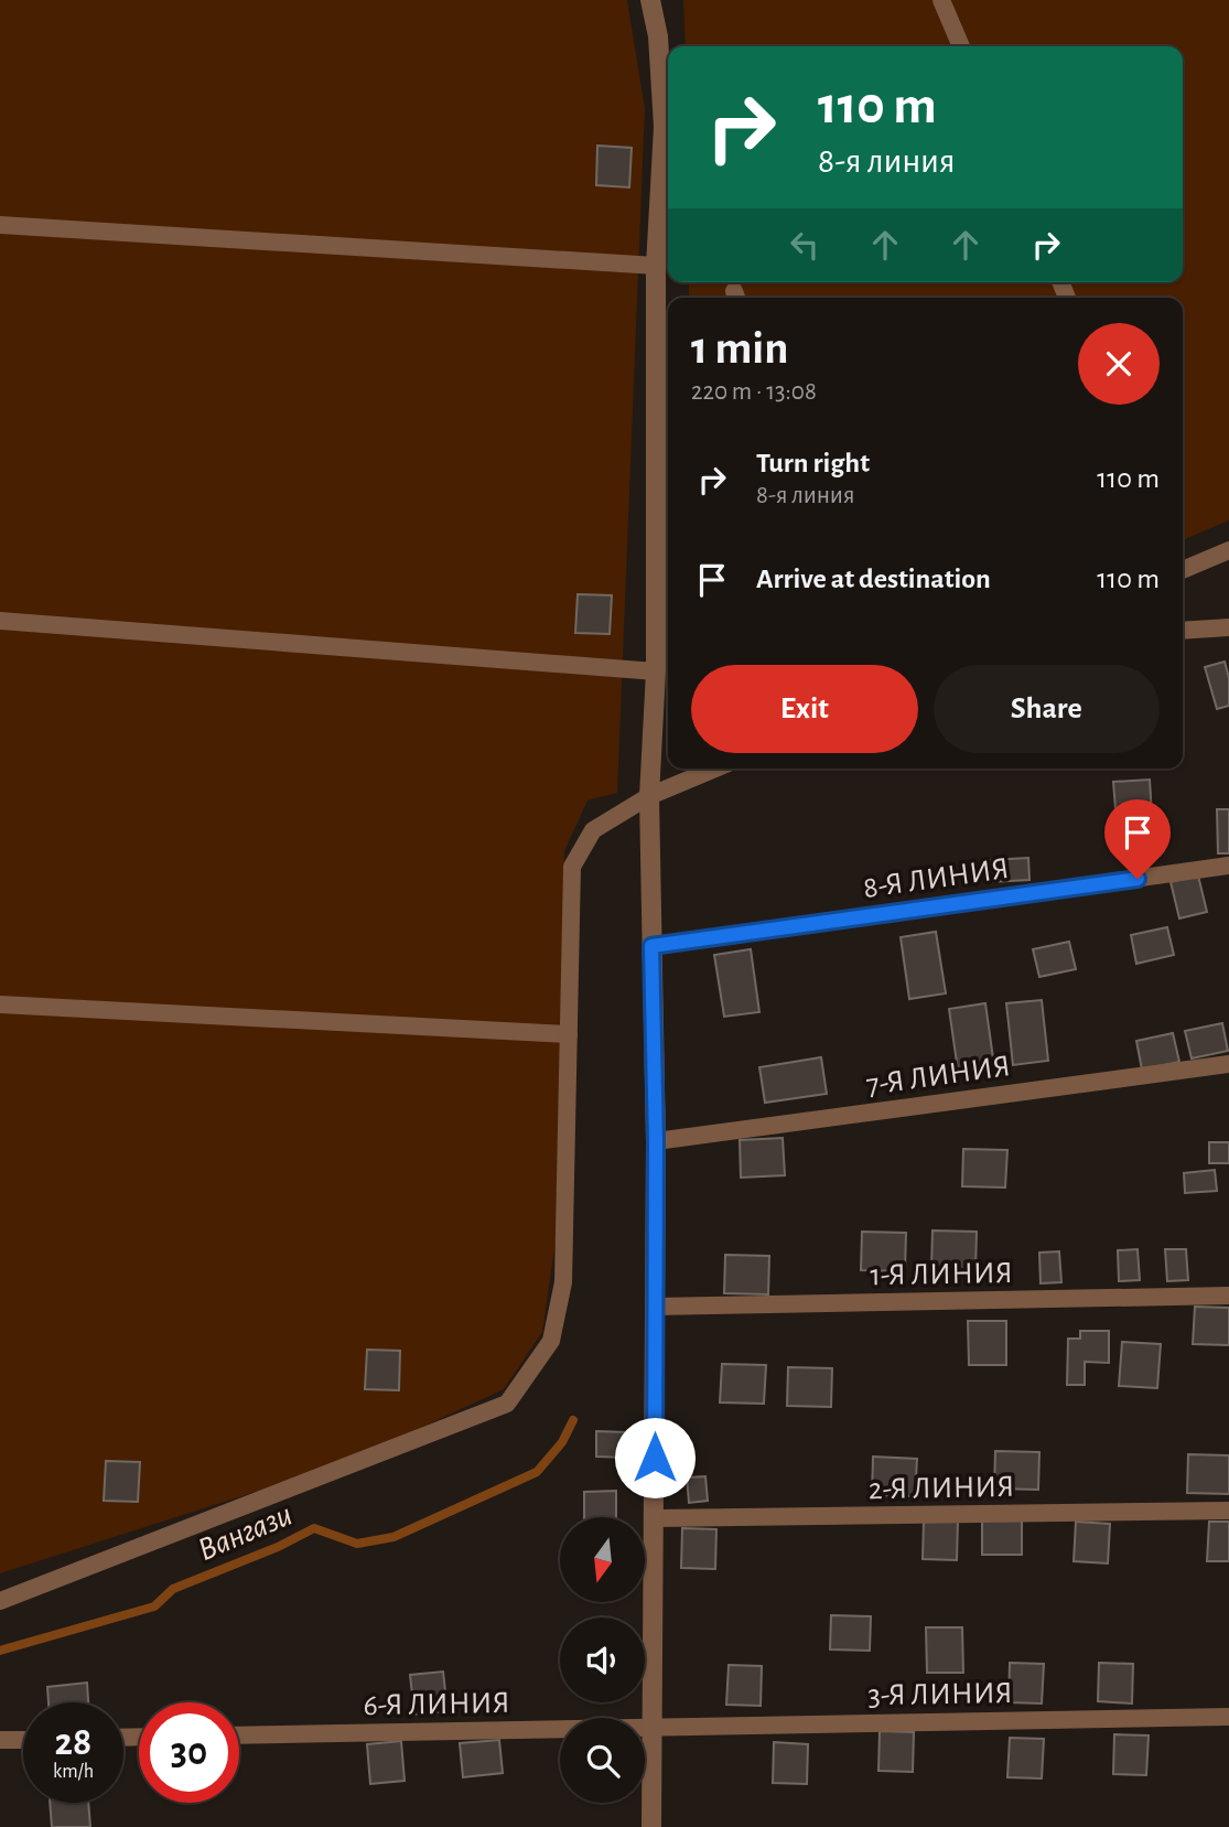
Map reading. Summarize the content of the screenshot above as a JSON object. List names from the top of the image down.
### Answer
{
  "streets": {
    "lane": [
      "8-Я ЛИНИЯ",
      "7-Я ЛИНИЯ",
      "1-Я ЛИНИЯ",
      "2-Я ЛИНИЯ",
      "3-Я ЛИНИЯ",
      "6-Я ЛИНИЯ"
    ]
  },
  "crossings": [
    ["3-Я ЛИНИЯ", "6-Я ЛИНИЯ"]
  ],
  "water": ["Вангази"],
  "north": "bottom",
  "page": {
    "turn": ["110 m", "8-я линия"],
    "heading": ["1 min", "220 m · 13:08"],
    "list": [
      {
        "name": "Turn right",
        "note": "8-я линия",
        "value": "110 m"
      },
      {
        "name": "Arrive at destination",
        "value": "110 m"
      }
    ],
    "buttons": ["Exit", "Share"],
    "speed": "28 km/h",
    "limit": "30"
  }
}
